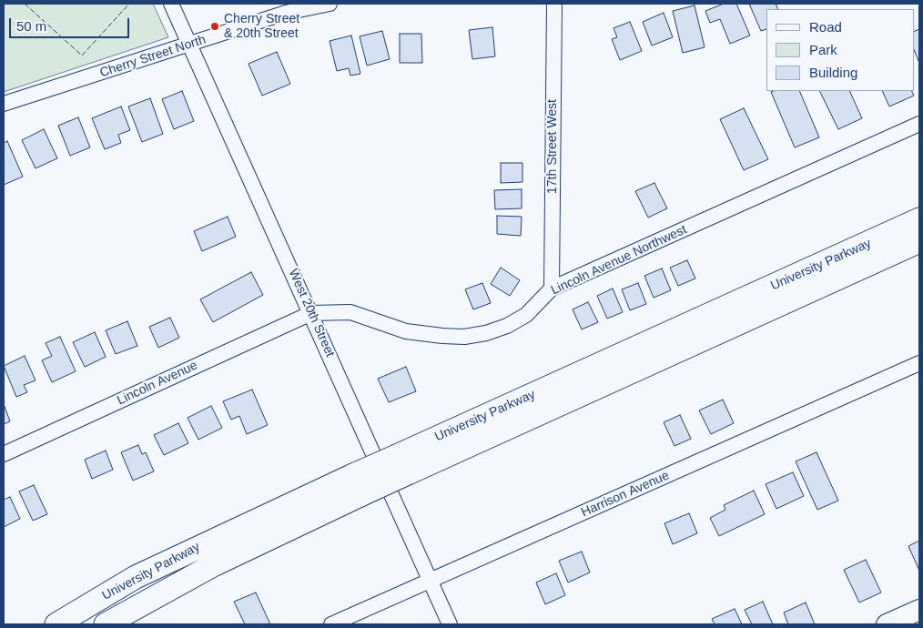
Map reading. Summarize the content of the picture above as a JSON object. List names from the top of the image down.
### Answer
{
  "streets": {
    "main road": ["University Parkway"],
    "street": [
      "Cherry Street North",
      "17th Street West",
      "Lincoln Avenue Northwest",
      "West 20th Street",
      "Lincoln Avenue",
      "Harrison Avenue"
    ]
  },
  "crossings": [
    ["Cherry Street North", "West 20th Street"],
    ["17th Street West", "Lincoln Avenue Northwest"],
    ["Lincoln Avenue Northwest", "West 20th Street"],
    ["Lincoln Avenue Northwest", "Lincoln Avenue"],
    ["West 20th Street", "Lincoln Avenue"],
    ["West 20th Street", "Harrison Avenue"]
  ],
  "places": ["Cherry Street & 20th Street"],
  "legend": ["Road", "Park", "Building"],
  "scale_bar": "50 m"
}
